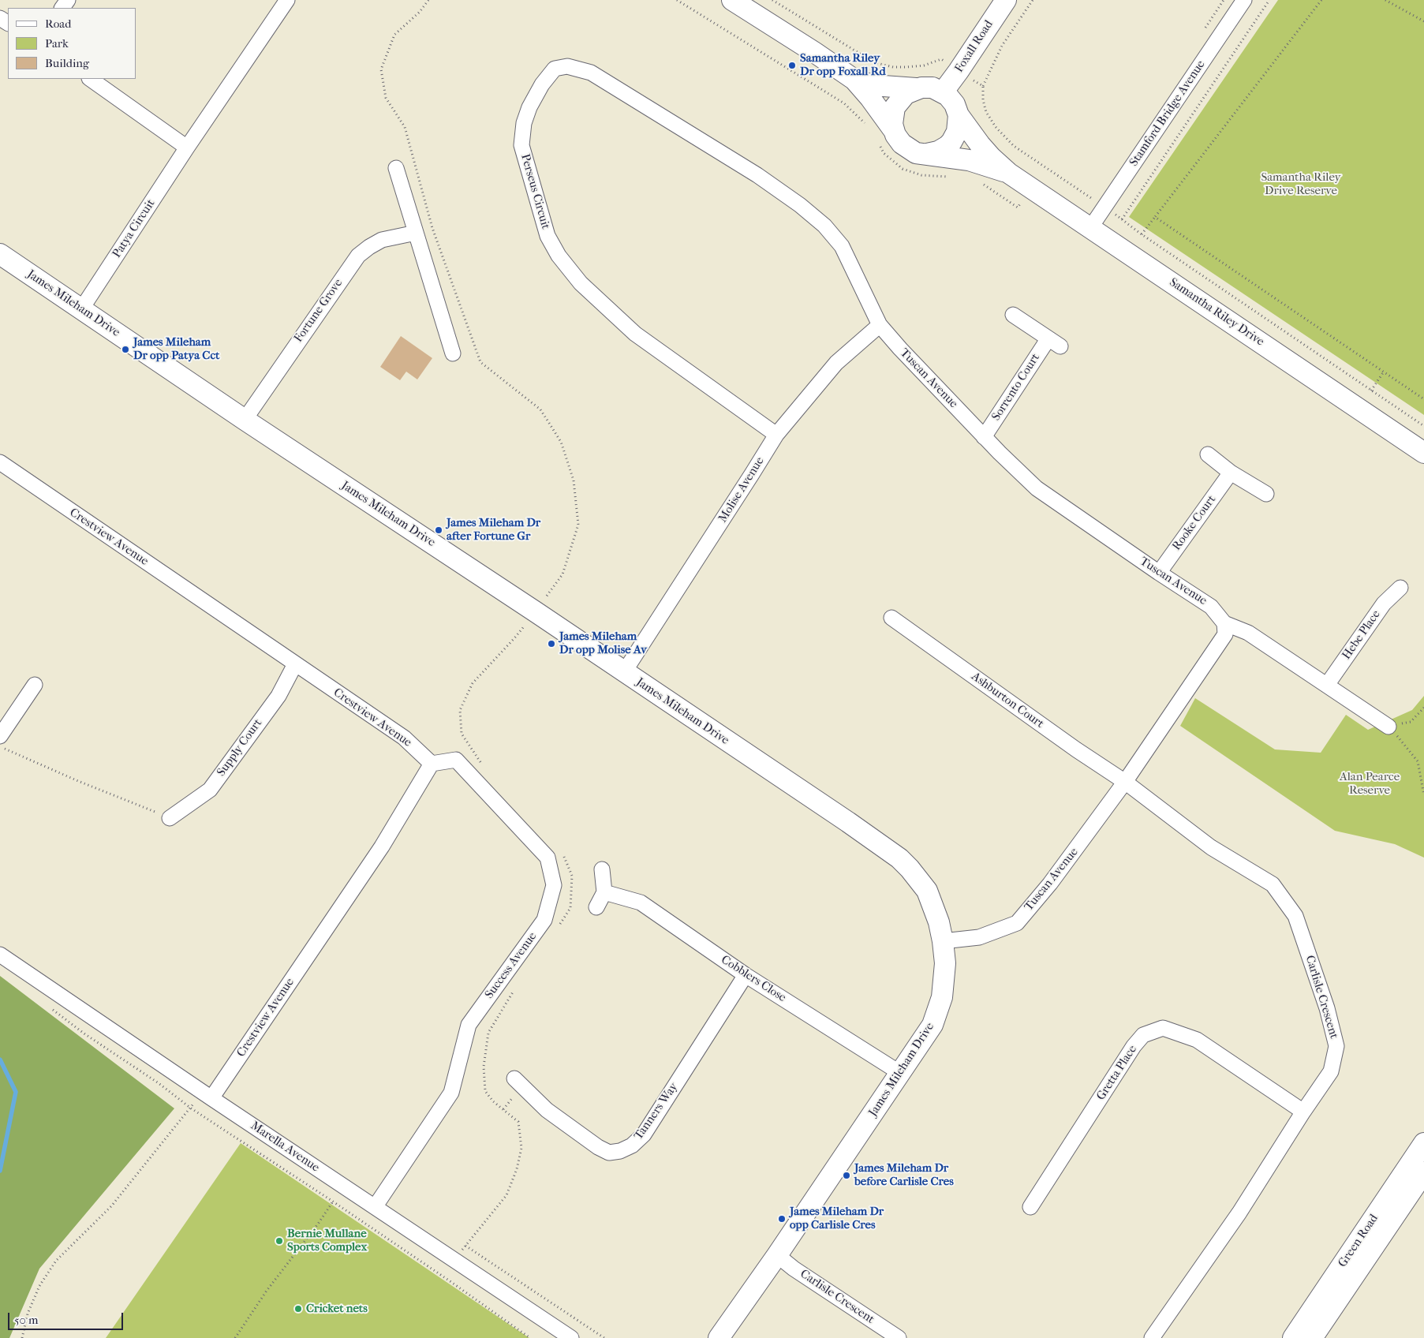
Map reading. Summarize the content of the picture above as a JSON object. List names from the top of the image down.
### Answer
{
  "streets": {
    "street": [
      "Foxall Road",
      "Stamford Bridge Avenue",
      "Perseus Circuit",
      "Patya Circuit",
      "James Mileham Drive",
      "Fortune Grove",
      "Samantha Riley Drive",
      "Tuscan Avenue",
      "Sorrento Court",
      "Molise Avenue",
      "Rooke Court",
      "Crestview Avenue",
      "Hebe Place",
      "Ashburton Court",
      "Supply Court",
      "Success Avenue",
      "Cobblers Close",
      "Carlisle Crescent",
      "Gretta Place",
      "Tanners Way",
      "Marella Avenue",
      "Green Road"
    ]
  },
  "crossings": [
    ["Foxall Road", "Samantha Riley Drive"],
    ["Stamford Bridge Avenue", "Samantha Riley Drive"],
    ["Perseus Circuit", "Tuscan Avenue"],
    ["Perseus Circuit", "Molise Avenue"],
    ["Patya Circuit", "James Mileham Drive"],
    ["James Mileham Drive", "Fortune Grove"],
    ["James Mileham Drive", "Tuscan Avenue"],
    ["James Mileham Drive", "Molise Avenue"],
    ["James Mileham Drive", "Cobblers Close"],
    ["James Mileham Drive", "Carlisle Crescent"],
    ["Tuscan Avenue", "Sorrento Court"],
    ["Tuscan Avenue", "Molise Avenue"],
    ["Tuscan Avenue", "Rooke Court"],
    ["Tuscan Avenue", "Ashburton Court"],
    ["Tuscan Avenue", "Carlisle Crescent"],
    ["Crestview Avenue", "Supply Court"],
    ["Crestview Avenue", "Success Avenue"],
    ["Crestview Avenue", "Marella Avenue"],
    ["Ashburton Court", "Carlisle Crescent"],
    ["Success Avenue", "Marella Avenue"],
    ["Cobblers Close", "Tanners Way"],
    ["Carlisle Crescent", "Gretta Place"]
  ],
  "parks": ["Samantha Riley Drive Reserve", "Alan Pearce Reserve"],
  "places": [
    "Samantha Riley Dr opp Foxall Rd",
    "James Mileham Dr opp Patya Cct",
    "James Mileham Dr after Fortune Gr",
    "James Mileham Dr opp Molise Av",
    "James Mileham Dr before Carlisle Cres",
    "James Mileham Dr opp Carlisle Cres",
    "Bernie Mullane Sports Complex",
    "Cricket nets"
  ],
  "legend": ["Road", "Park", "Building"],
  "scale_bar": "50 m"
}
